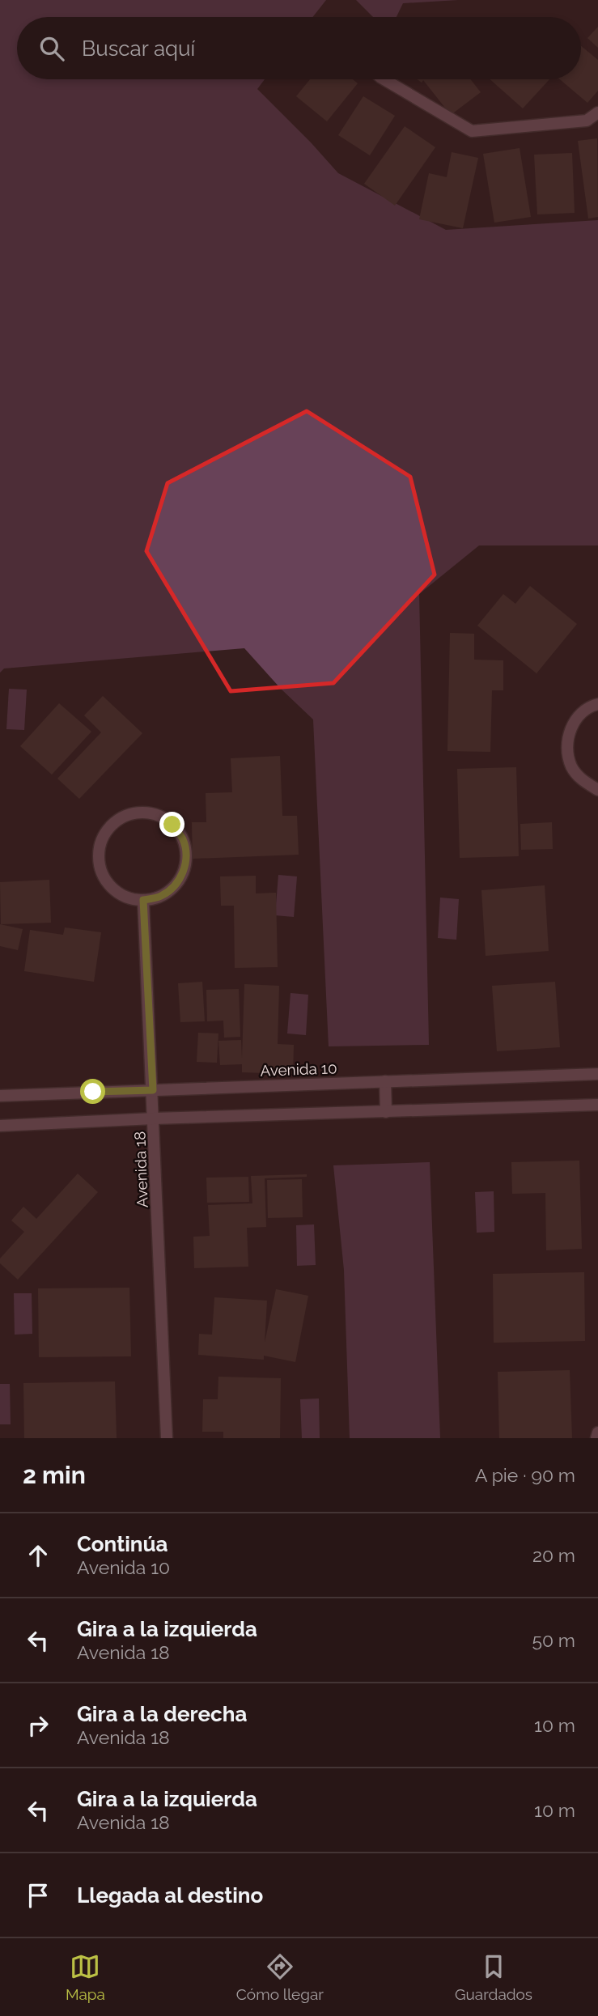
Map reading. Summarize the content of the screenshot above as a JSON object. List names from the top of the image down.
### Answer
{
  "streets": {
    "street": ["Avenida 10", "Avenida 18"]
  },
  "crossings": [
    ["Avenida 10", "Avenida 18"]
  ],
  "page": {
    "search": "Buscar aquí",
    "heading": ["2 min", "A pie · 90 m"],
    "list": [
      ["Continúa", "Avenida 10", "20 m"],
      ["Gira a la izquierda", "Avenida 18", "50 m"],
      ["Gira a la derecha", "Avenida 18", "10 m"],
      ["Gira a la izquierda", "Avenida 18", "10 m"],
      "Llegada al destino"
    ],
    "nav": ["Mapa", "Cómo llegar", "Guardados"]
  }
}
